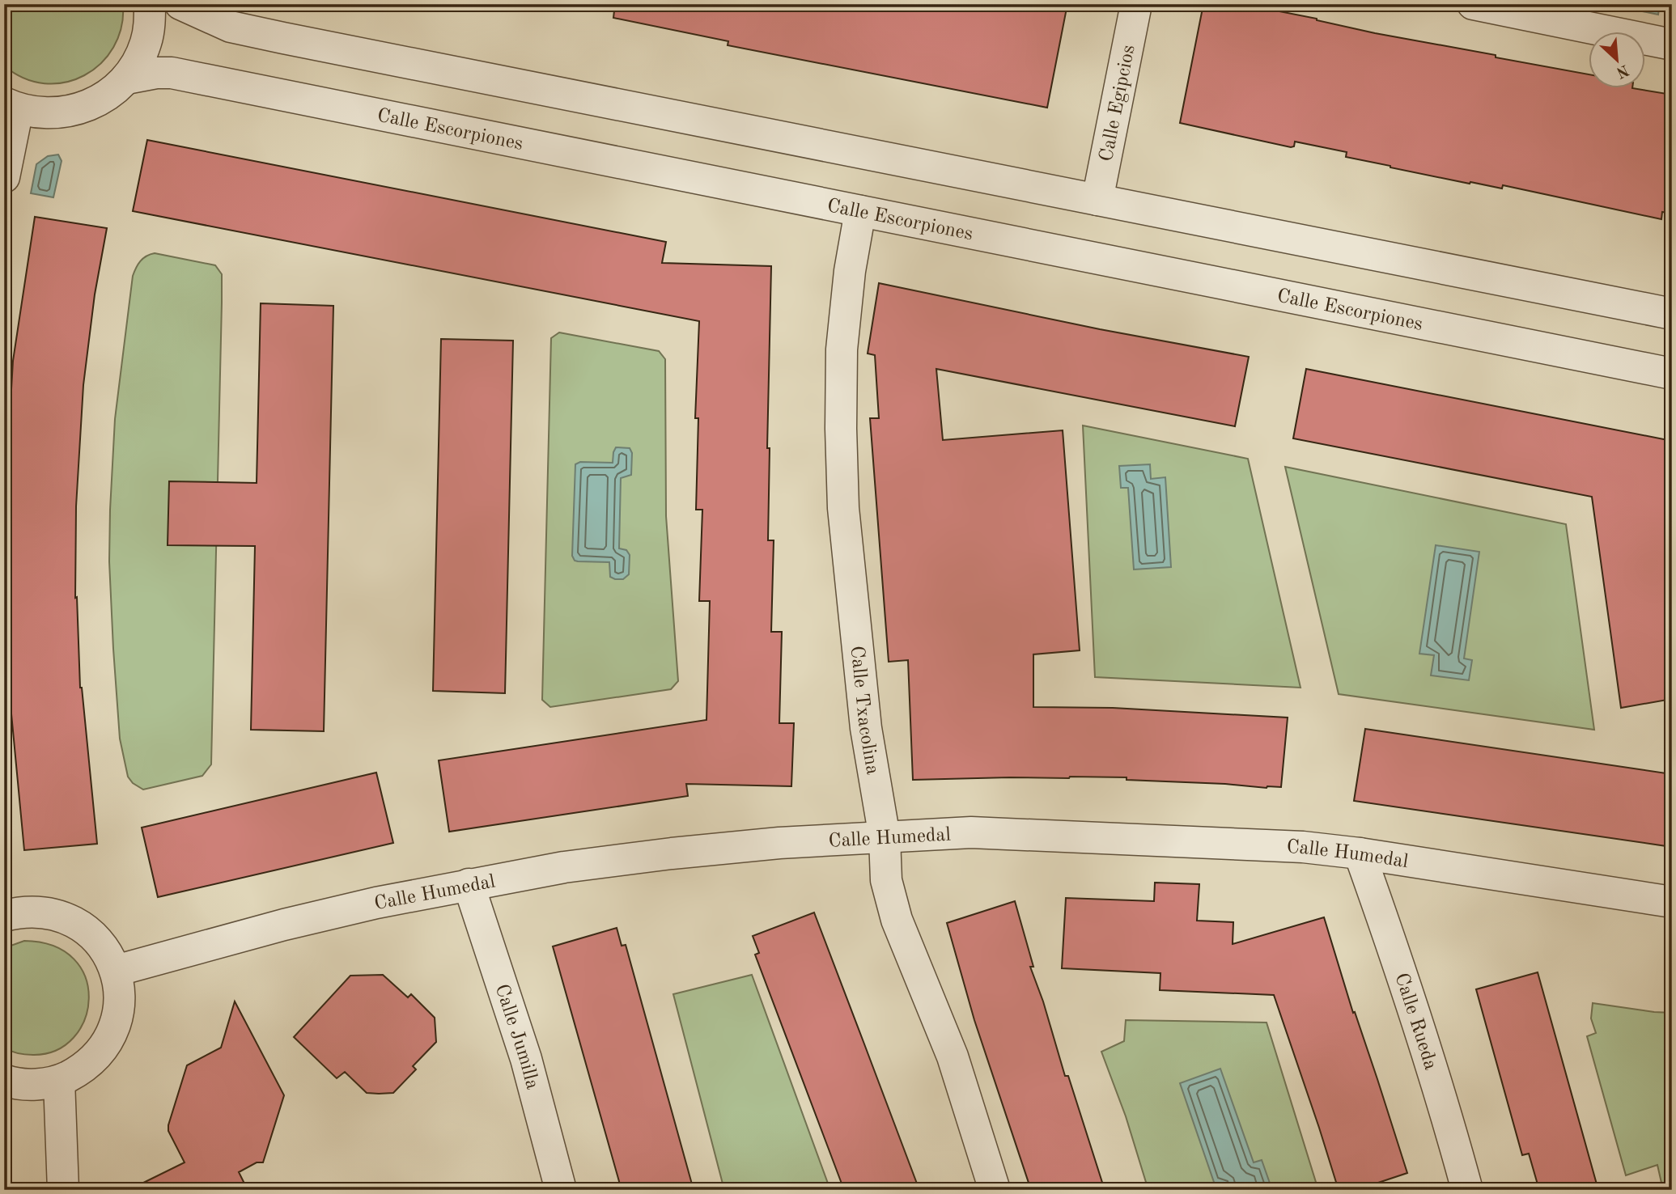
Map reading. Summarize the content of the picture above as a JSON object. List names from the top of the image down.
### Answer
{
  "streets": {
    "street": [
      "Calle Egipcios",
      "Calle Escorpiones",
      "Calle Txacolina",
      "Calle Humedal",
      "Calle Rueda",
      "Calle Jumilla"
    ]
  },
  "crossings": [
    ["Calle Escorpiones", "Calle Txacolina"],
    ["Calle Txacolina", "Calle Humedal"],
    ["Calle Humedal", "Calle Rueda"],
    ["Calle Humedal", "Calle Jumilla"]
  ],
  "north": "bottom right"
}
